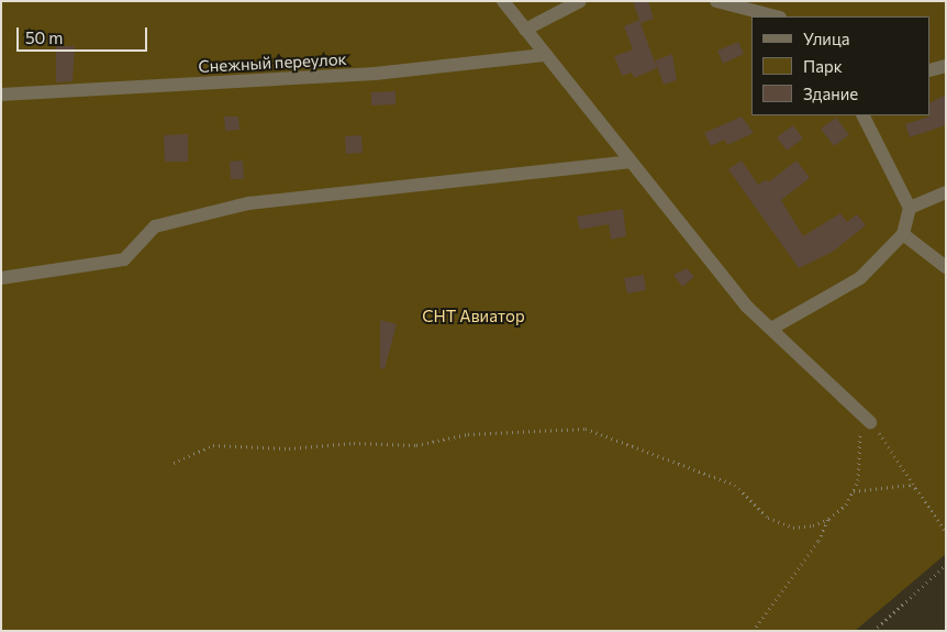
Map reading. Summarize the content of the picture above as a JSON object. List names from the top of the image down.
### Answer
{
  "streets": {
    "lane": ["Снежный переулок"]
  },
  "parks": ["СНТ Авиатор"],
  "legend": ["Улица", "Парк", "Здание"],
  "scale_bar": "50 m"
}
